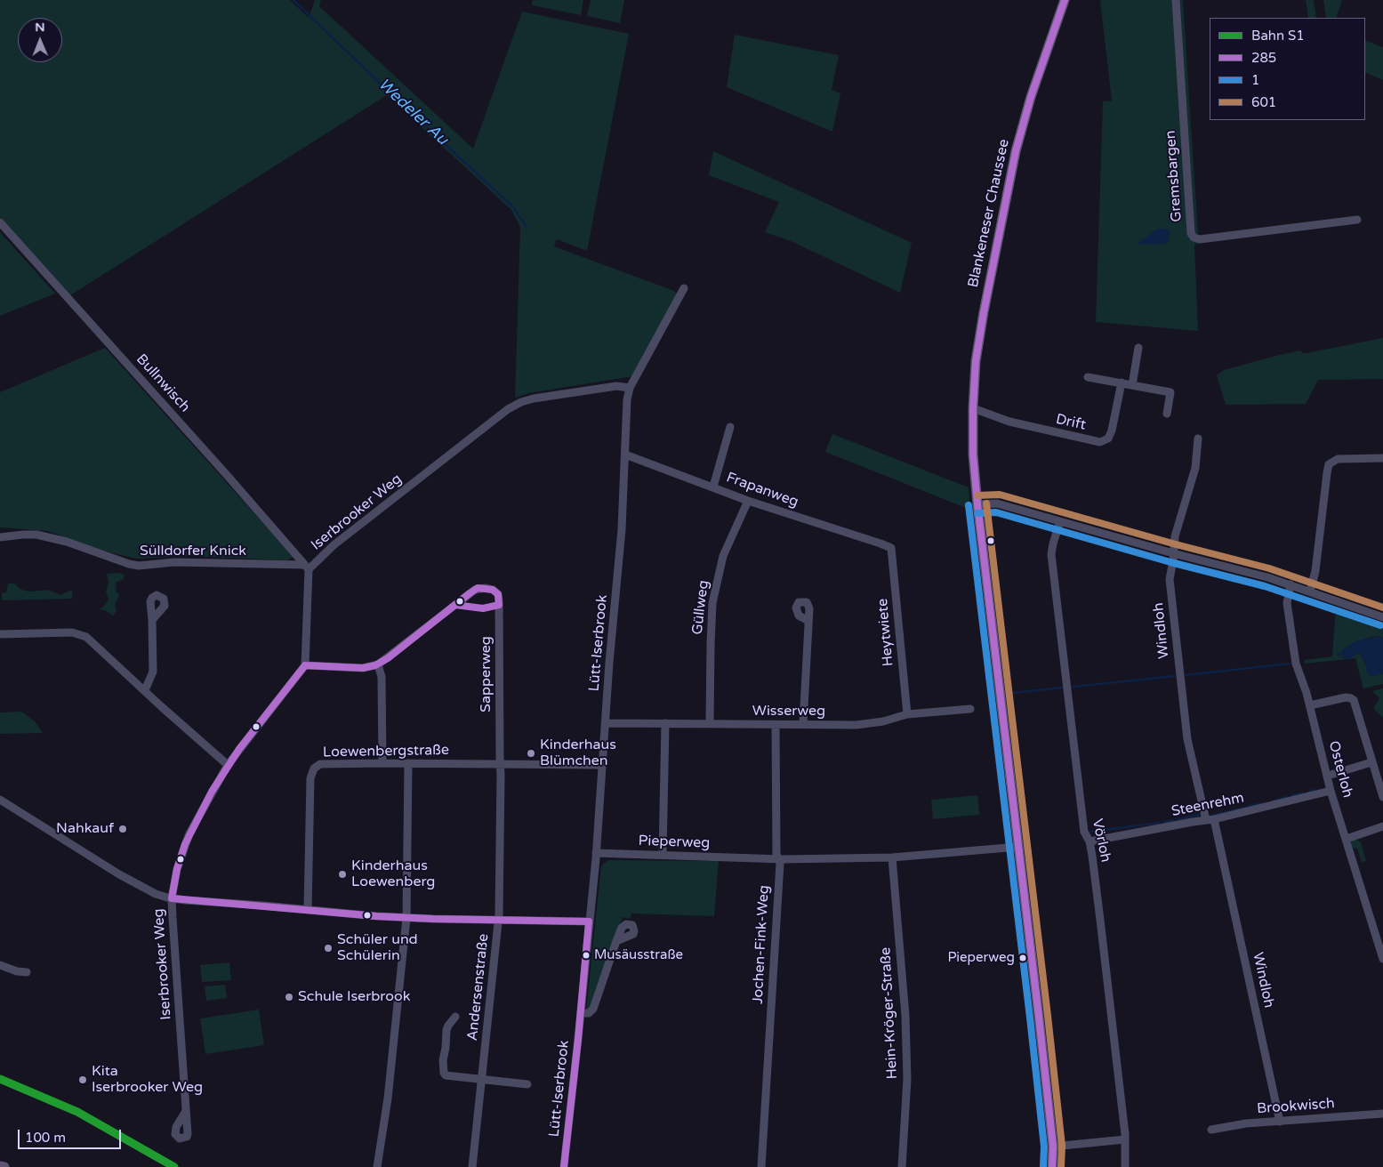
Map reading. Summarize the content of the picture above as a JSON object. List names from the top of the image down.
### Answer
{
  "streets": {
    "main road": ["Blankeneser Chaussee"],
    "street": [
      "Gremsbargen",
      "Bullnwisch",
      "Drift",
      "Frapanweg",
      "Iserbrooker Weg",
      "Sülldorfer Knick",
      "Güllweg",
      "Windloh",
      "Heytwiete",
      "Lütt-Iserbrook",
      "Sapperweg",
      "Wisserweg",
      "Loewenbergstraße",
      "Osterloh",
      "Steenrehm",
      "Vörloh",
      "Pieperweg",
      "Jochen-Fink-Weg",
      "Andersenstraße",
      "Hein-Kröger-Straße",
      "Brookwisch"
    ]
  },
  "crossings": [
    ["Blankeneser Chaussee", "Drift"],
    ["Blankeneser Chaussee", "Pieperweg"],
    ["Bullnwisch", "Iserbrooker Weg"],
    ["Bullnwisch", "Sülldorfer Knick"],
    ["Frapanweg", "Güllweg"],
    ["Frapanweg", "Heytwiete"],
    ["Frapanweg", "Lütt-Iserbrook"],
    ["Iserbrooker Weg", "Sülldorfer Knick"],
    ["Iserbrooker Weg", "Lütt-Iserbrook"],
    ["Güllweg", "Wisserweg"],
    ["Windloh", "Steenrehm"],
    ["Windloh", "Brookwisch"],
    ["Heytwiete", "Wisserweg"],
    ["Lütt-Iserbrook", "Wisserweg"],
    ["Lütt-Iserbrook", "Loewenbergstraße"],
    ["Lütt-Iserbrook", "Pieperweg"],
    ["Sapperweg", "Loewenbergstraße"],
    ["Sapperweg", "Andersenstraße"],
    ["Wisserweg", "Jochen-Fink-Weg"],
    ["Loewenbergstraße", "Andersenstraße"],
    ["Osterloh", "Steenrehm"],
    ["Steenrehm", "Vörloh"],
    ["Pieperweg", "Jochen-Fink-Weg"],
    ["Pieperweg", "Hein-Kröger-Straße"]
  ],
  "water": ["Wedeler Au"],
  "places": [
    "Kinderhaus Blümchen",
    "Nahkauf",
    "Kinderhaus Loewenberg",
    "Schüler und Schülerin",
    "Musäusstraße",
    "Pieperweg",
    "Schule Iserbrook",
    "Kita Iserbrooker Weg"
  ],
  "lines": [
    "transit line 285",
    "transit line 601",
    "transit line 1",
    "rail line S1"
  ],
  "legend": [
    "Bahn S1",
    "285",
    "1",
    "601"
  ],
  "scale_bar": "100 m",
  "north": "top"
}
